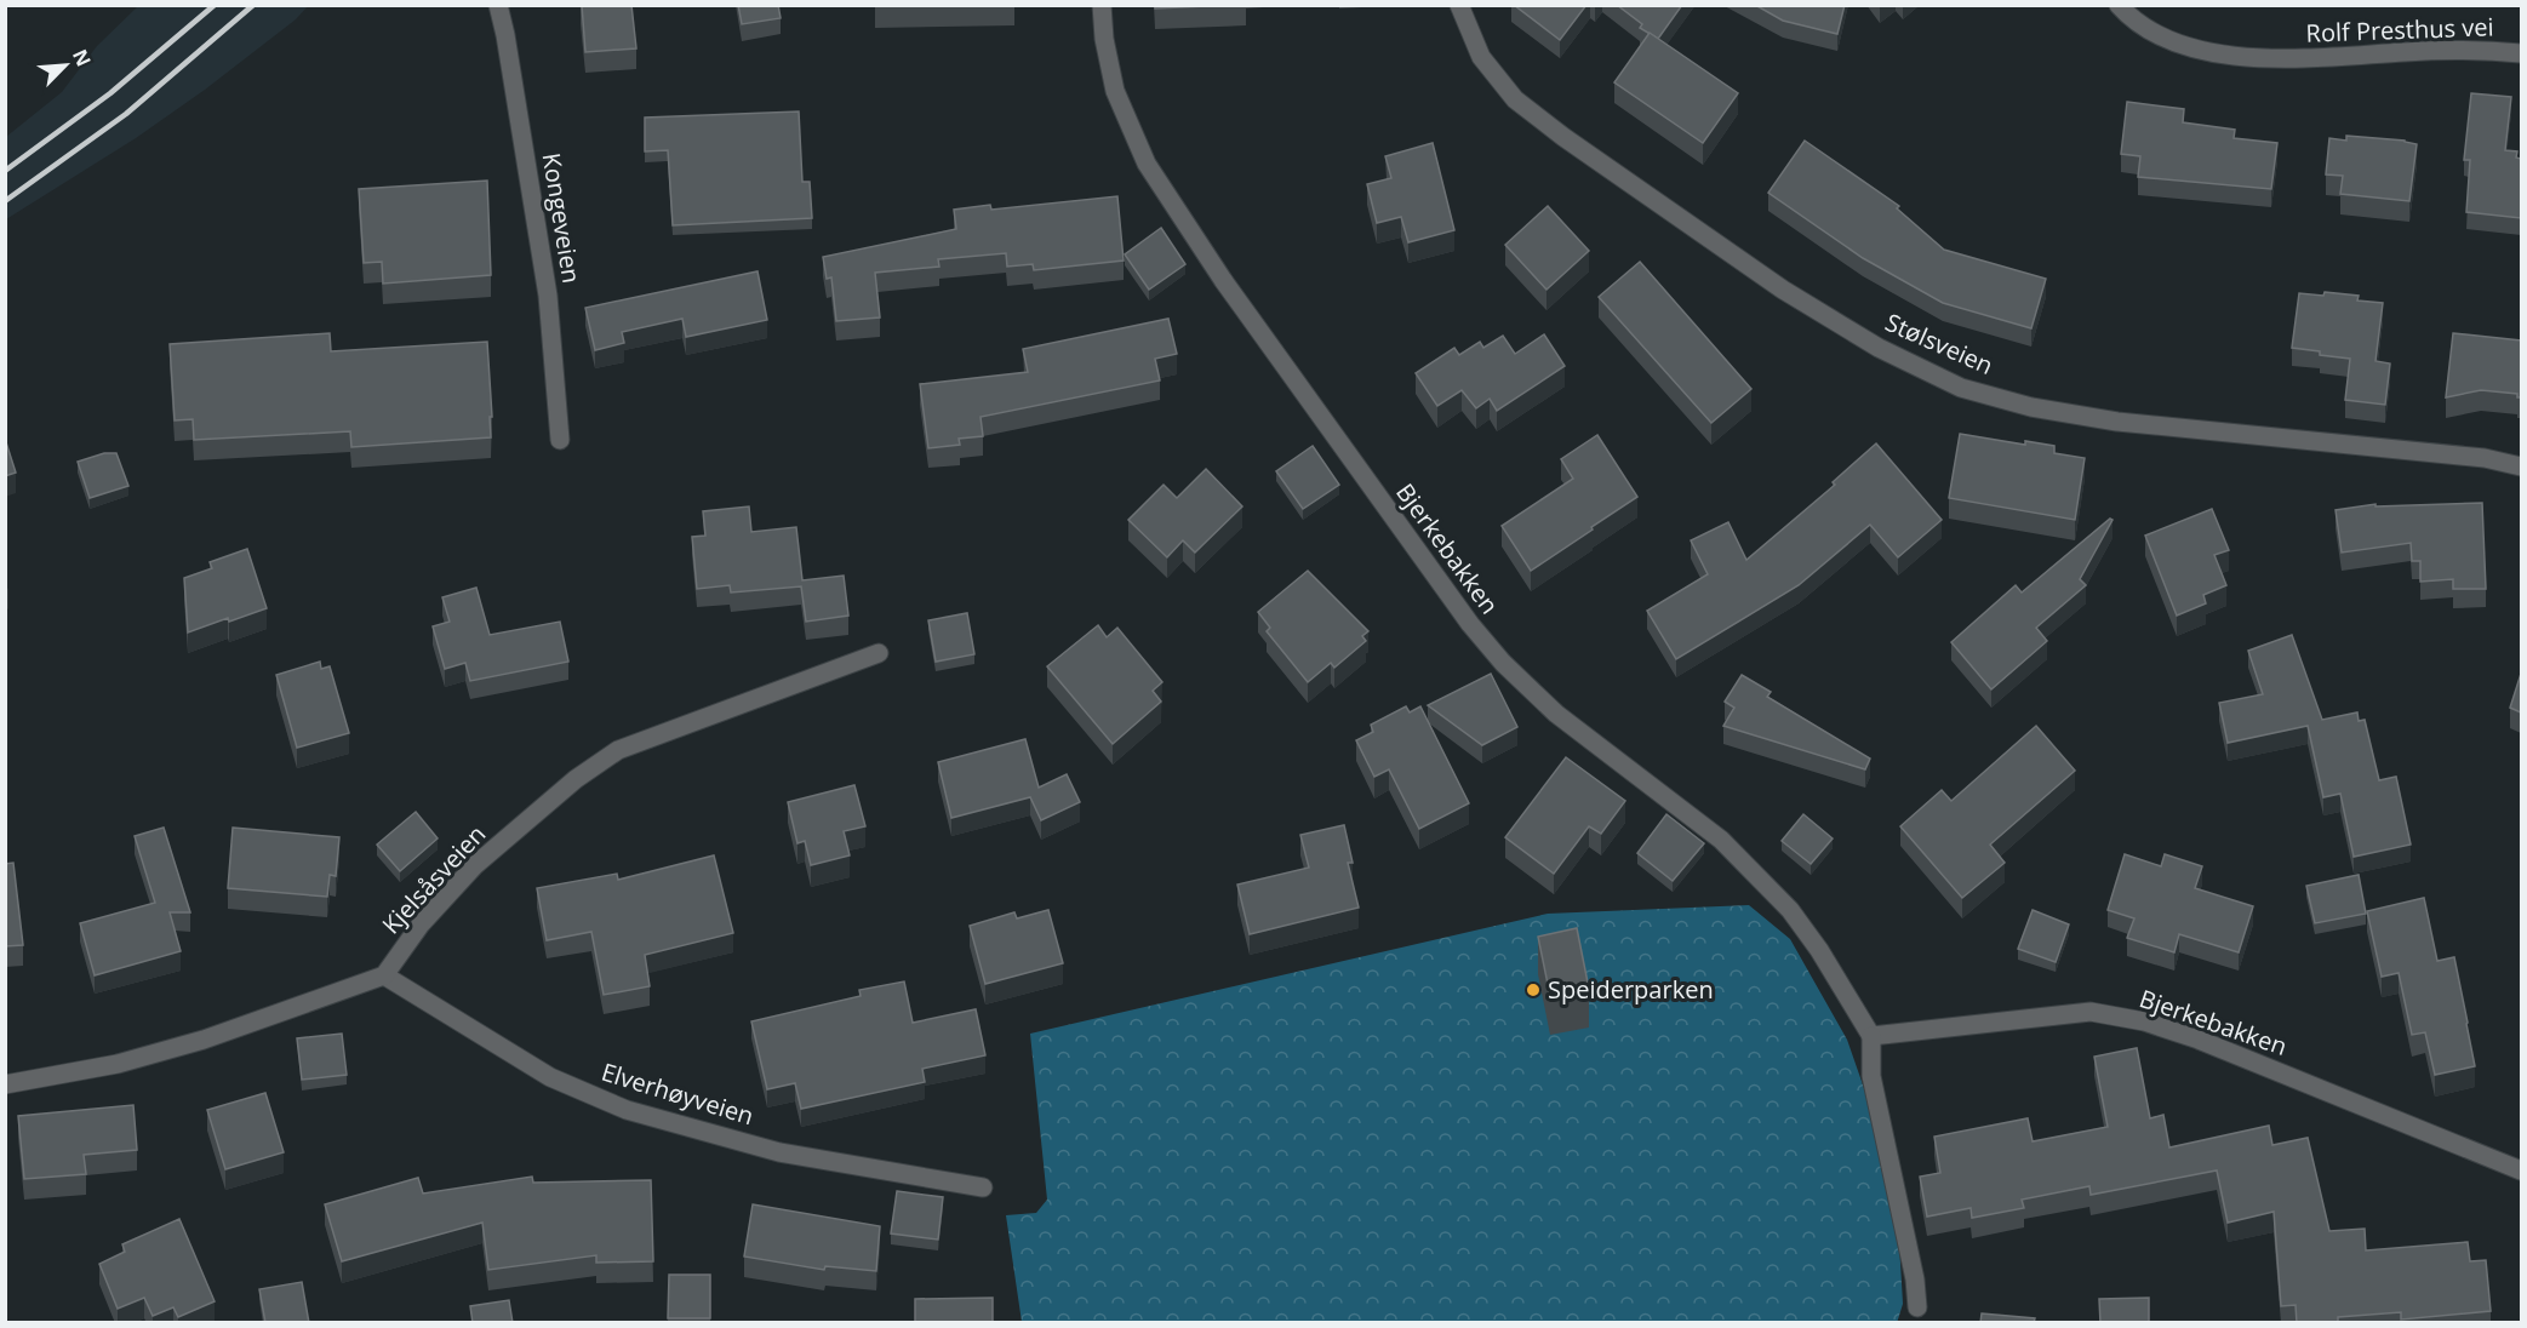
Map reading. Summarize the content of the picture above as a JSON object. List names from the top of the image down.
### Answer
{
  "streets": {
    "street": [
      "Rolf Presthus vei",
      "Kongeveien",
      "Stølsveien",
      "Bjerkebakken",
      "Kjelsåsveien",
      "Elverhøyveien"
    ]
  },
  "crossings": [
    ["Kjelsåsveien", "Elverhøyveien"]
  ],
  "places": ["Speiderparken"],
  "north": "top right"
}
